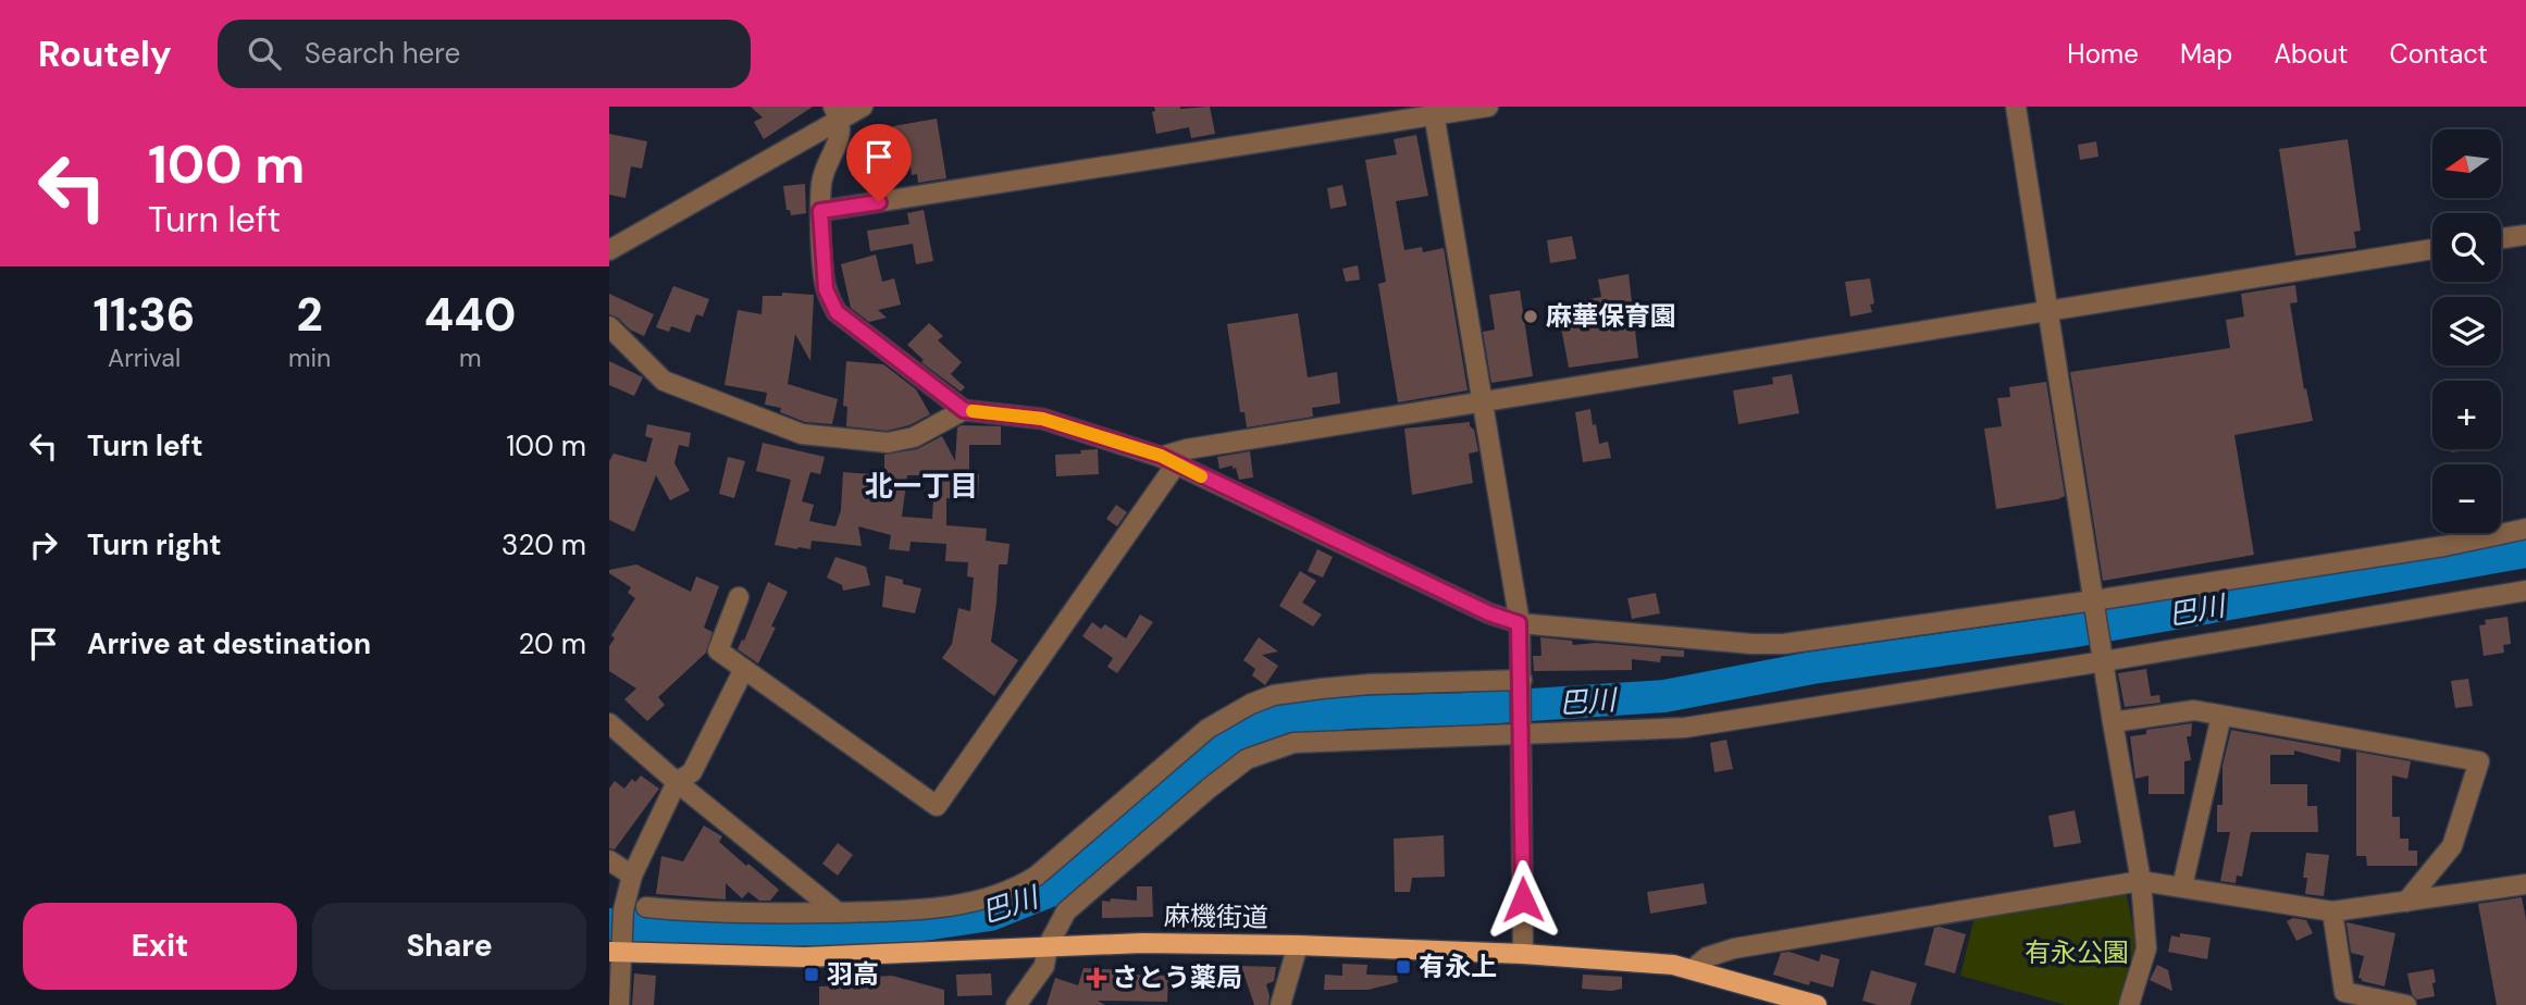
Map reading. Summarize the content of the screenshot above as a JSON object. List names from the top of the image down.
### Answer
{
  "streets": {
    "main road": ["麻機街道"]
  },
  "districts": ["北一丁目"],
  "water": ["巴川"],
  "parks": ["有永公園"],
  "places": {
    "other": ["麻華保育園"],
    "transit": ["有永上", "羽高"],
    "health": ["さとう薬局"]
  },
  "north": "left",
  "page": {
    "header": "Routely",
    "search": "Search here",
    "nav": [
      "Home",
      "Map",
      "About",
      "Contact"
    ],
    "turn": ["100 m", "Turn left"],
    "map_buttons": ["+", "−"],
    "eta": [
      "11:36",
      "Arrival",
      "2",
      "min",
      "440",
      "m"
    ],
    "list": [
      {
        "name": "Turn left",
        "value": "100 m"
      },
      {
        "name": "Turn right",
        "value": "320 m"
      },
      {
        "name": "Arrive at destination",
        "value": "20 m"
      }
    ],
    "buttons": ["Exit", "Share"]
  }
}
